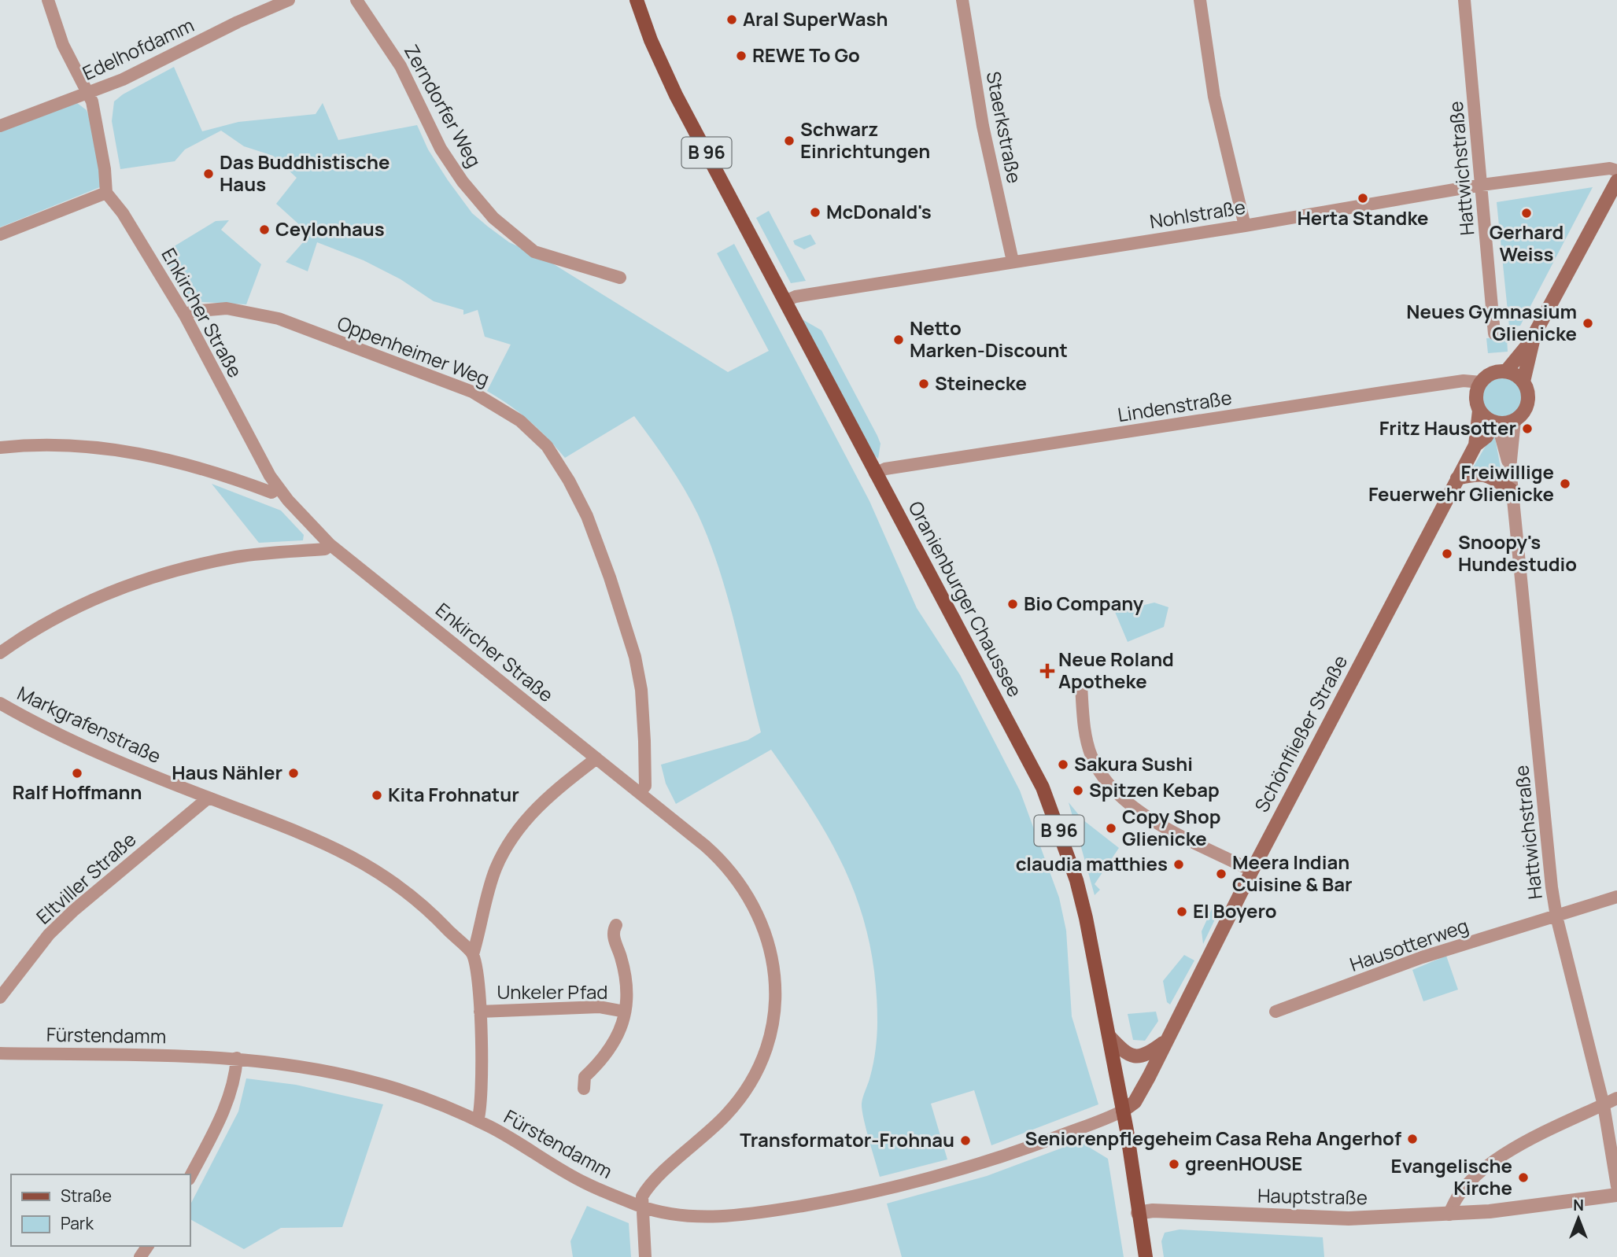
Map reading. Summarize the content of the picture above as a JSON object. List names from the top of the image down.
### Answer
{
  "streets": {
    "main road": ["B 96", "Oranienburger Chaussee", "Schönfließer Straße"],
    "street": [
      "Edelhofdamm",
      "Zerndorfer Weg",
      "Staerkstraße",
      "Hattwichstraße",
      "Nohlstraße",
      "Enkircher Straße",
      "Oppenheimer Weg",
      "Lindenstraße",
      "Markgrafenstraße",
      "Eltviller Straße",
      "Hausotterweg",
      "Unkeler Pfad",
      "Fürstendamm",
      "Hauptstraße"
    ]
  },
  "crossings": [
    ["Staerkstraße", "Nohlstraße"],
    ["Hattwichstraße", "Nohlstraße"],
    ["Hattwichstraße", "Lindenstraße"],
    ["Hattwichstraße", "Schönfließer Straße"],
    ["Hattwichstraße", "Hausotterweg"],
    ["Nohlstraße", "Oranienburger Chaussee"],
    ["Enkircher Straße", "Oppenheimer Weg"],
    ["Enkircher Straße", "Fürstendamm"],
    ["Lindenstraße", "Oranienburger Chaussee"],
    ["Lindenstraße", "Schönfließer Straße"],
    ["Oranienburger Chaussee", "Schönfließer Straße"],
    ["Oranienburger Chaussee", "Fürstendamm"],
    ["Oranienburger Chaussee", "Hauptstraße"],
    ["Markgrafenstraße", "Eltviller Straße"],
    ["Schönfließer Straße", "Fürstendamm"]
  ],
  "places": {
    "other": [
      "Aral SuperWash",
      "REWE To Go",
      "Schwarz Einrichtungen",
      "Das Buddhistische Haus",
      "Herta Standke",
      "McDonald's",
      "Gerhard Weiss",
      "Ceylonhaus",
      "Neues Gymnasium Glienicke",
      "Netto Marken-Discount",
      "Steinecke",
      "Fritz Hausotter",
      "Freiwillige Feuerwehr Glienicke",
      "Snoopy's Hundestudio",
      "Bio Company",
      "Sakura Sushi",
      "Ralf Hoffmann",
      "Haus Nähler",
      "Spitzen Kebap",
      "Kita Frohnatur",
      "Copy Shop Glienicke",
      "claudia matthies",
      "Meera Indian Cuisine & Bar",
      "El Boyero",
      "Seniorenpflegeheim Casa Reha Angerhof",
      "Transformator-Frohnau",
      "greenHOUSE",
      "Evangelische Kirche"
    ],
    "health": ["Neue Roland Apotheke"]
  },
  "legend": ["Straße", "Park"],
  "north": "top"
}
